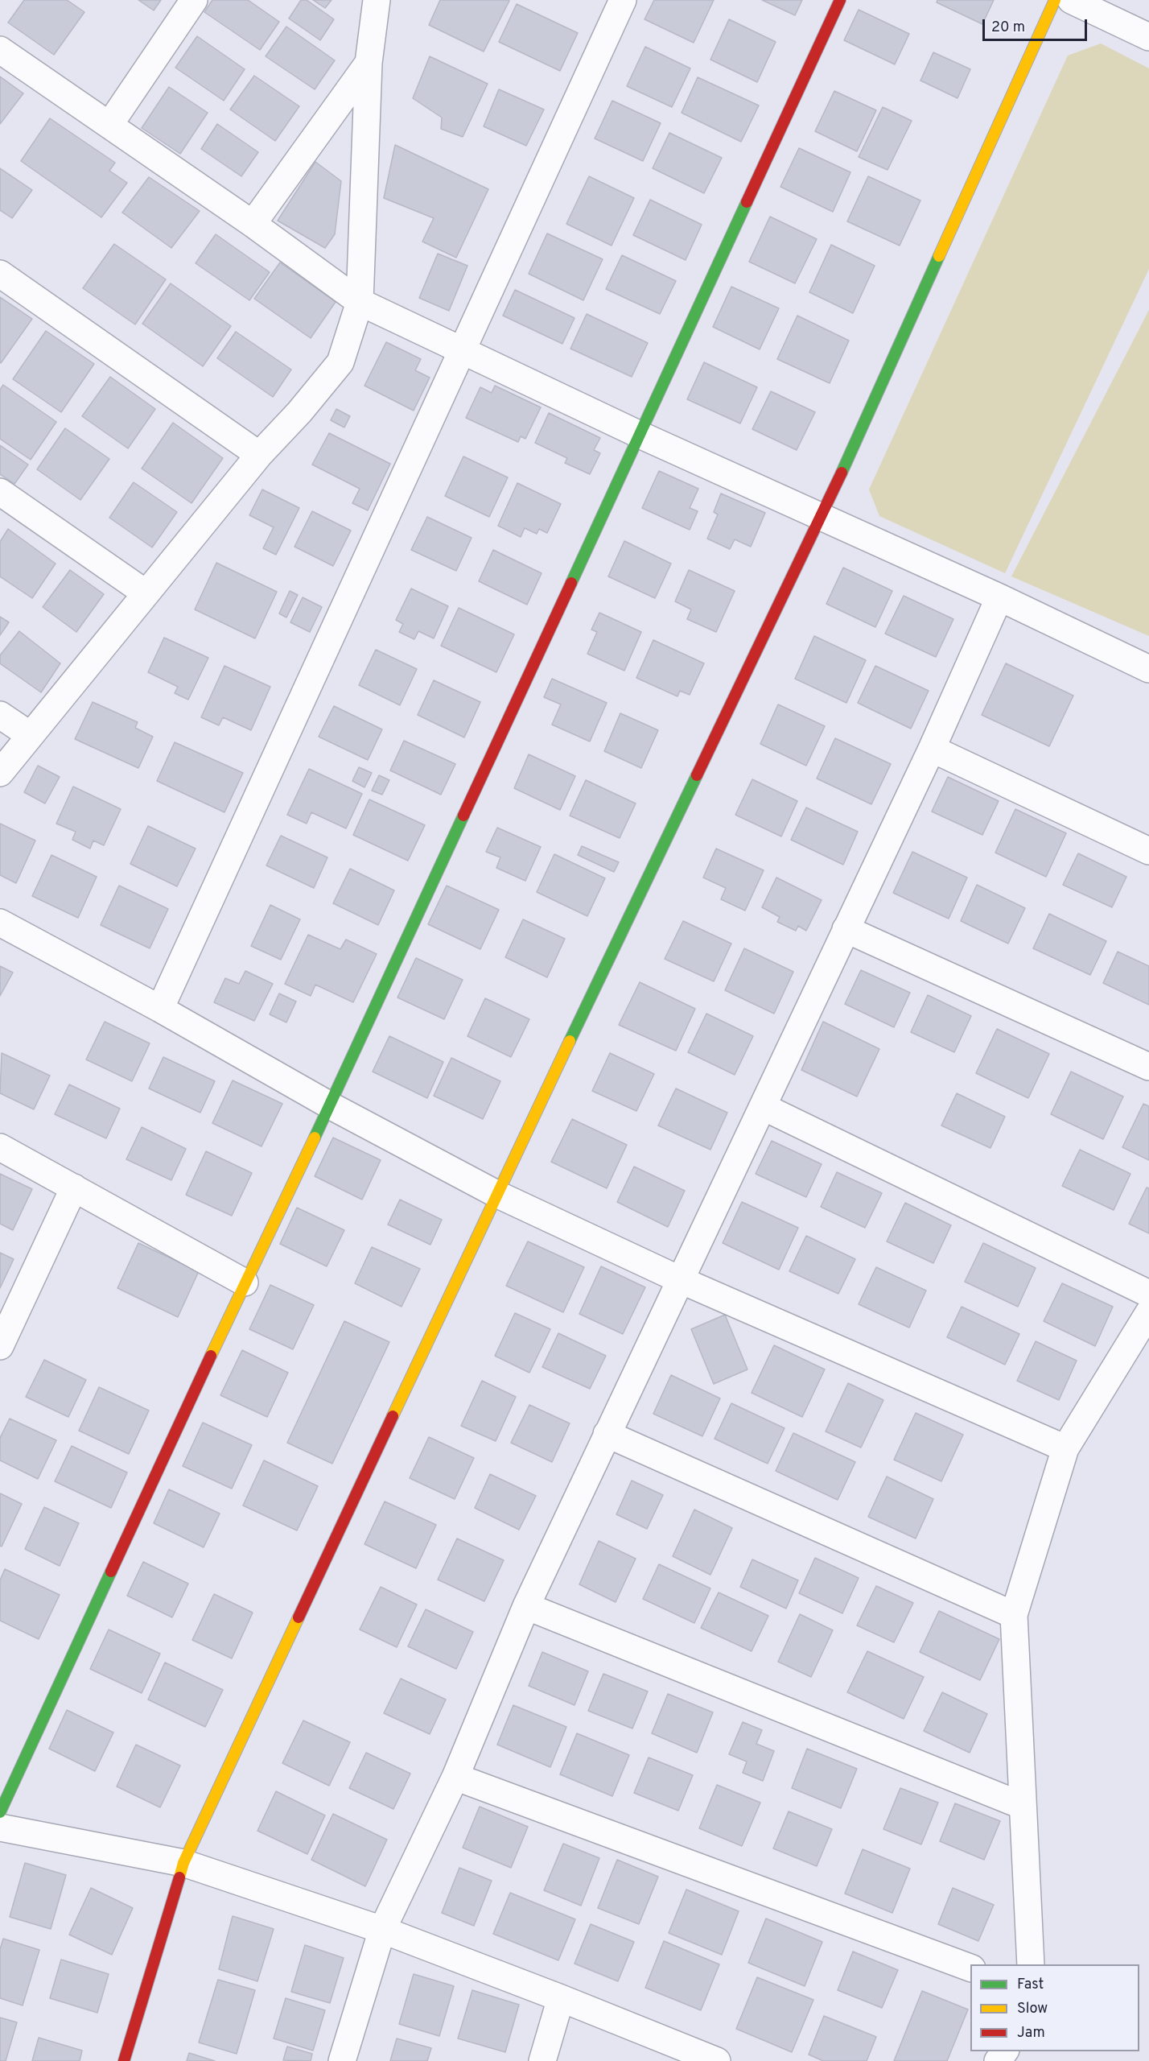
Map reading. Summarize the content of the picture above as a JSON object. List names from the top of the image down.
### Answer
{
  "legend": ["Fast", "Slow", "Jam"],
  "scale_bar": "20 m"
}
